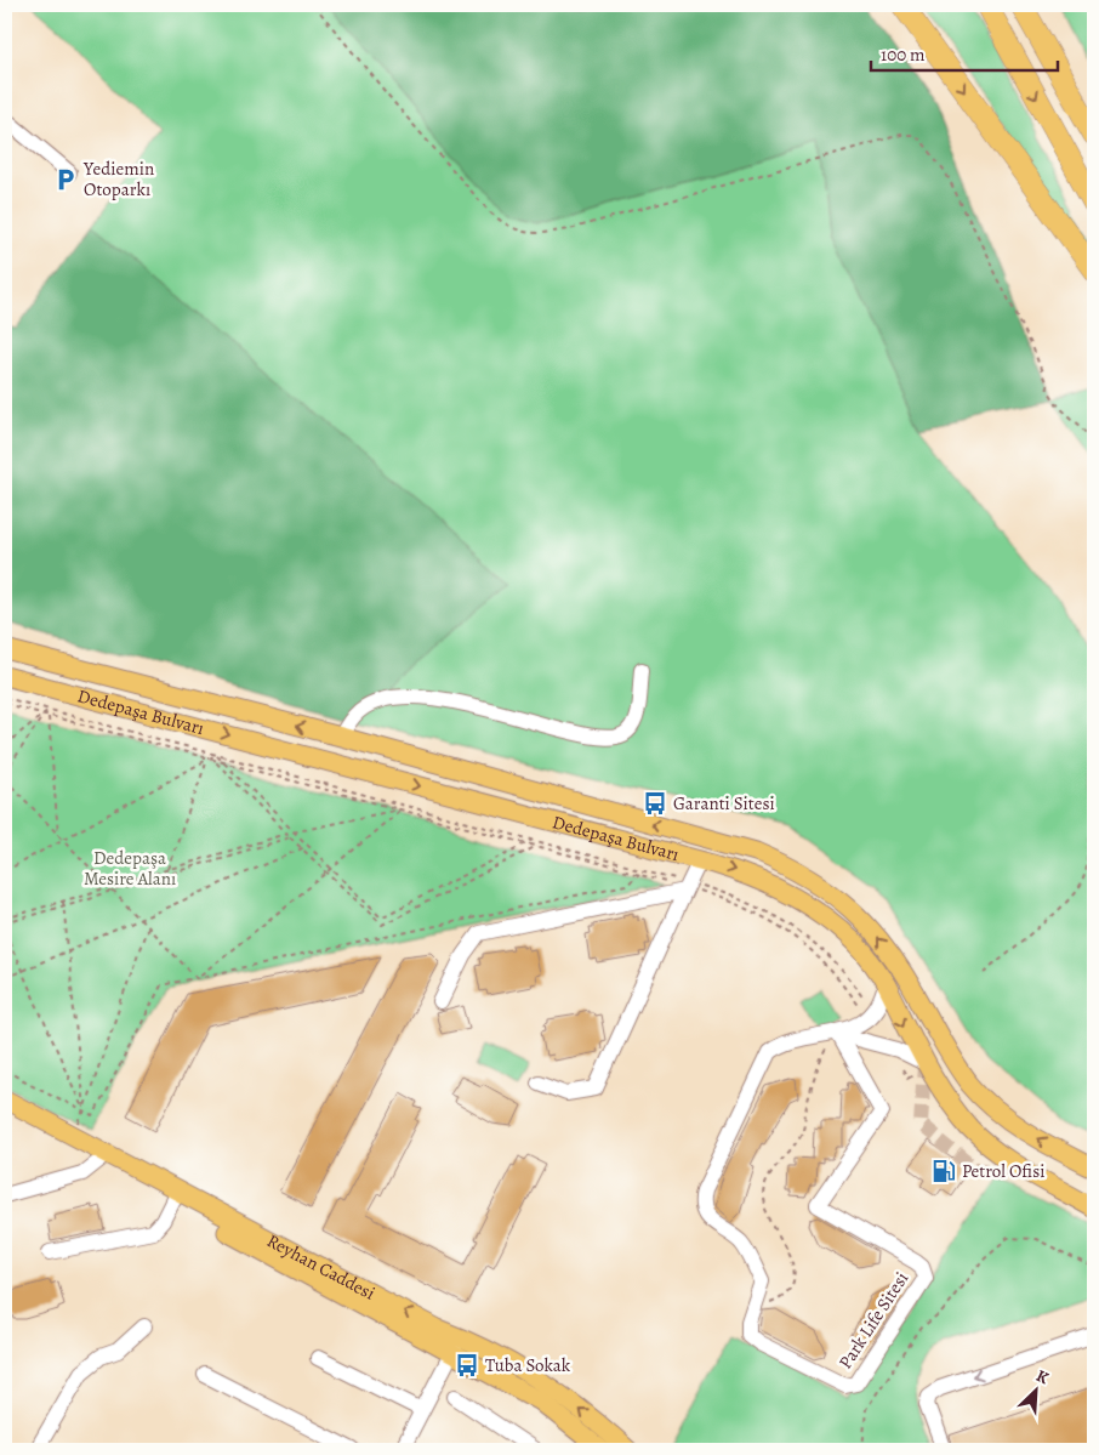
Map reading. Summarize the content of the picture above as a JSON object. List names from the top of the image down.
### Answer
{
  "streets": {
    "main road": ["Dedepaşa Bulvarı", "Reyhan Caddesi"],
    "street": ["Park Life Sitesi"]
  },
  "parks": ["Dedepaşa Mesire Alanı"],
  "places": {
    "parking": ["Yediemin Otoparkı"],
    "bus stop": ["Garanti Sitesi", "Tuba Sokak"],
    "fuel station": ["Petrol Ofisi"]
  },
  "scale_bar": "100 m",
  "north": "top right"
}
